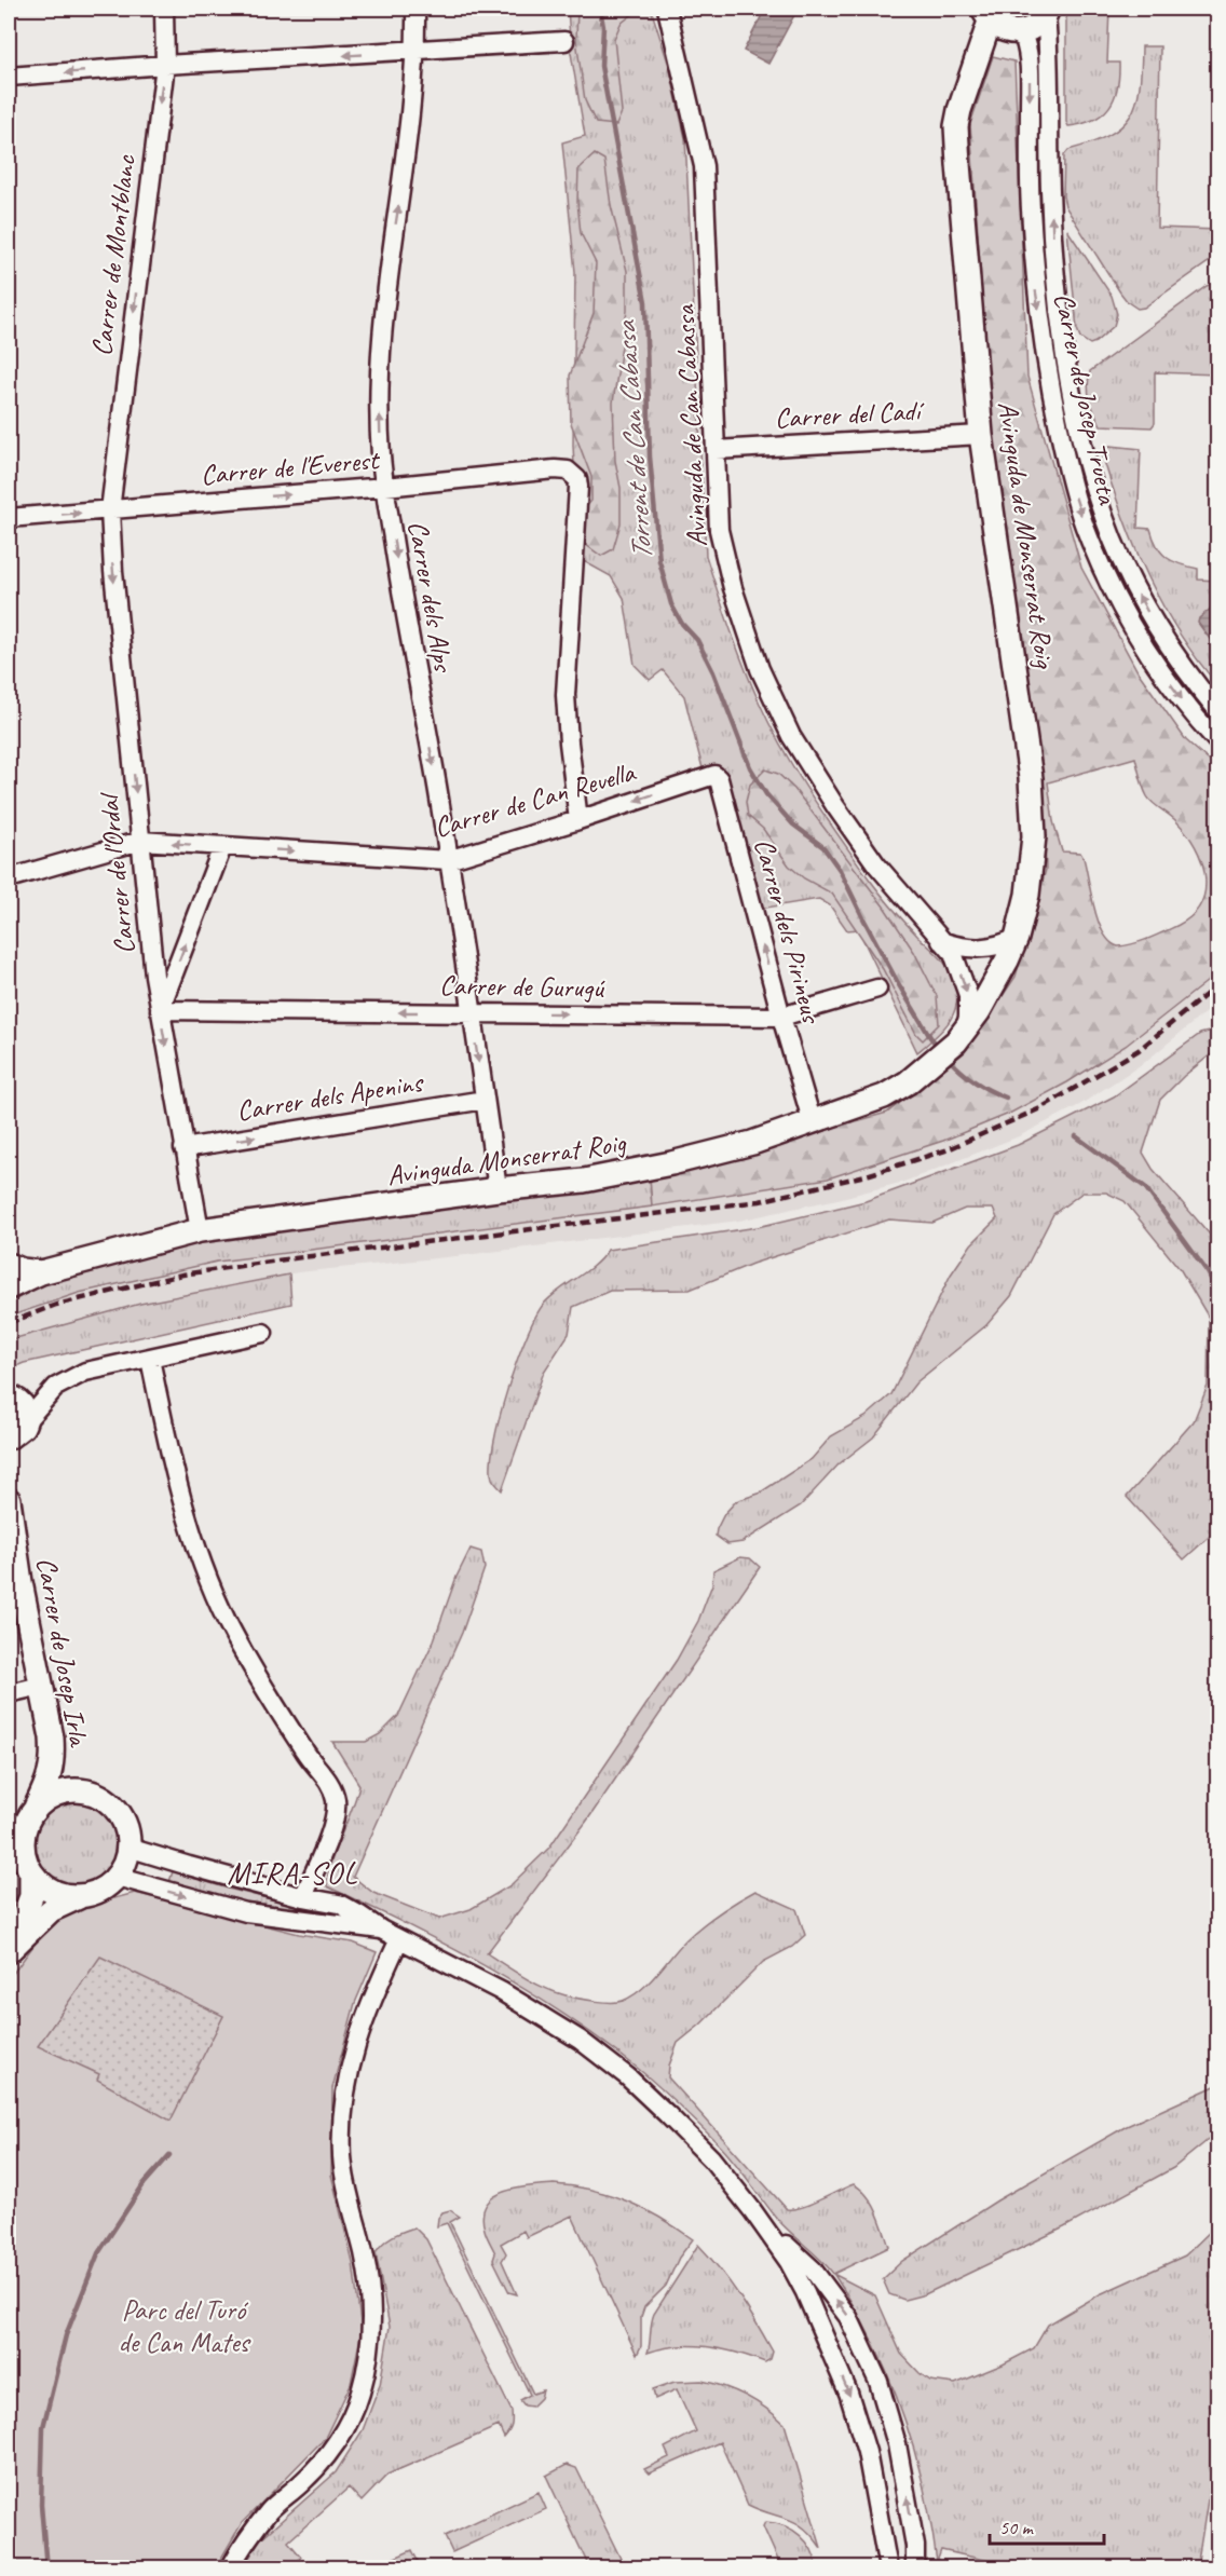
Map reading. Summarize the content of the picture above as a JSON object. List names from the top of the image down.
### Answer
{
  "streets": {
    "street": [
      "Carrer de Montblanc",
      "Carrer de Josep Trueta",
      "Carrer del Cadí",
      "Avinguda de Can Cabassa",
      "Carrer de l'Everest",
      "Avinguda de Monserrat Roig",
      "Carrer dels Alps",
      "Carrer de Can Revella",
      "Carrer de l'Ordal",
      "Carrer dels Pirineus",
      "Carrer de Gurugú",
      "Carrer dels Apenins",
      "Avinguda Monserrat Roig",
      "Carrer de Josep Irla"
    ]
  },
  "crossings": [
    ["Carrer de Montblanc", "Carrer de l'Everest"],
    ["Carrer de Montblanc", "Carrer de l'Ordal"],
    ["Carrer del Cadí", "Avinguda de Can Cabassa"],
    ["Carrer del Cadí", "Avinguda de Monserrat Roig"],
    ["Avinguda de Can Cabassa", "Avinguda de Monserrat Roig"],
    ["Avinguda de Can Cabassa", "Avinguda Monserrat Roig"],
    ["Carrer de l'Everest", "Carrer dels Alps"],
    ["Carrer de l'Everest", "Carrer de Can Revella"],
    ["Carrer de l'Everest", "Carrer de l'Ordal"],
    ["Avinguda de Monserrat Roig", "Avinguda Monserrat Roig"],
    ["Carrer dels Alps", "Carrer de Can Revella"],
    ["Carrer dels Alps", "Carrer de Gurugú"],
    ["Carrer dels Alps", "Carrer dels Apenins"],
    ["Carrer dels Alps", "Avinguda Monserrat Roig"],
    ["Carrer de Can Revella", "Carrer de l'Ordal"],
    ["Carrer de Can Revella", "Carrer dels Pirineus"],
    ["Carrer de l'Ordal", "Carrer de Gurugú"],
    ["Carrer de l'Ordal", "Carrer dels Apenins"],
    ["Carrer de l'Ordal", "Avinguda Monserrat Roig"],
    ["Carrer dels Pirineus", "Carrer de Gurugú"]
  ],
  "one_way": [
    "Carrer de Montblanc",
    "Carrer de l'Everest",
    "Carrer de l'Ordal",
    "Carrer dels Pirineus",
    "Carrer dels Apenins"
  ],
  "districts": ["MIRA-SOL"],
  "water": ["Torrent de Can Cabassa"],
  "parks": ["Parc del Turó de Can Mates"],
  "scale_bar": "50 m"
}
